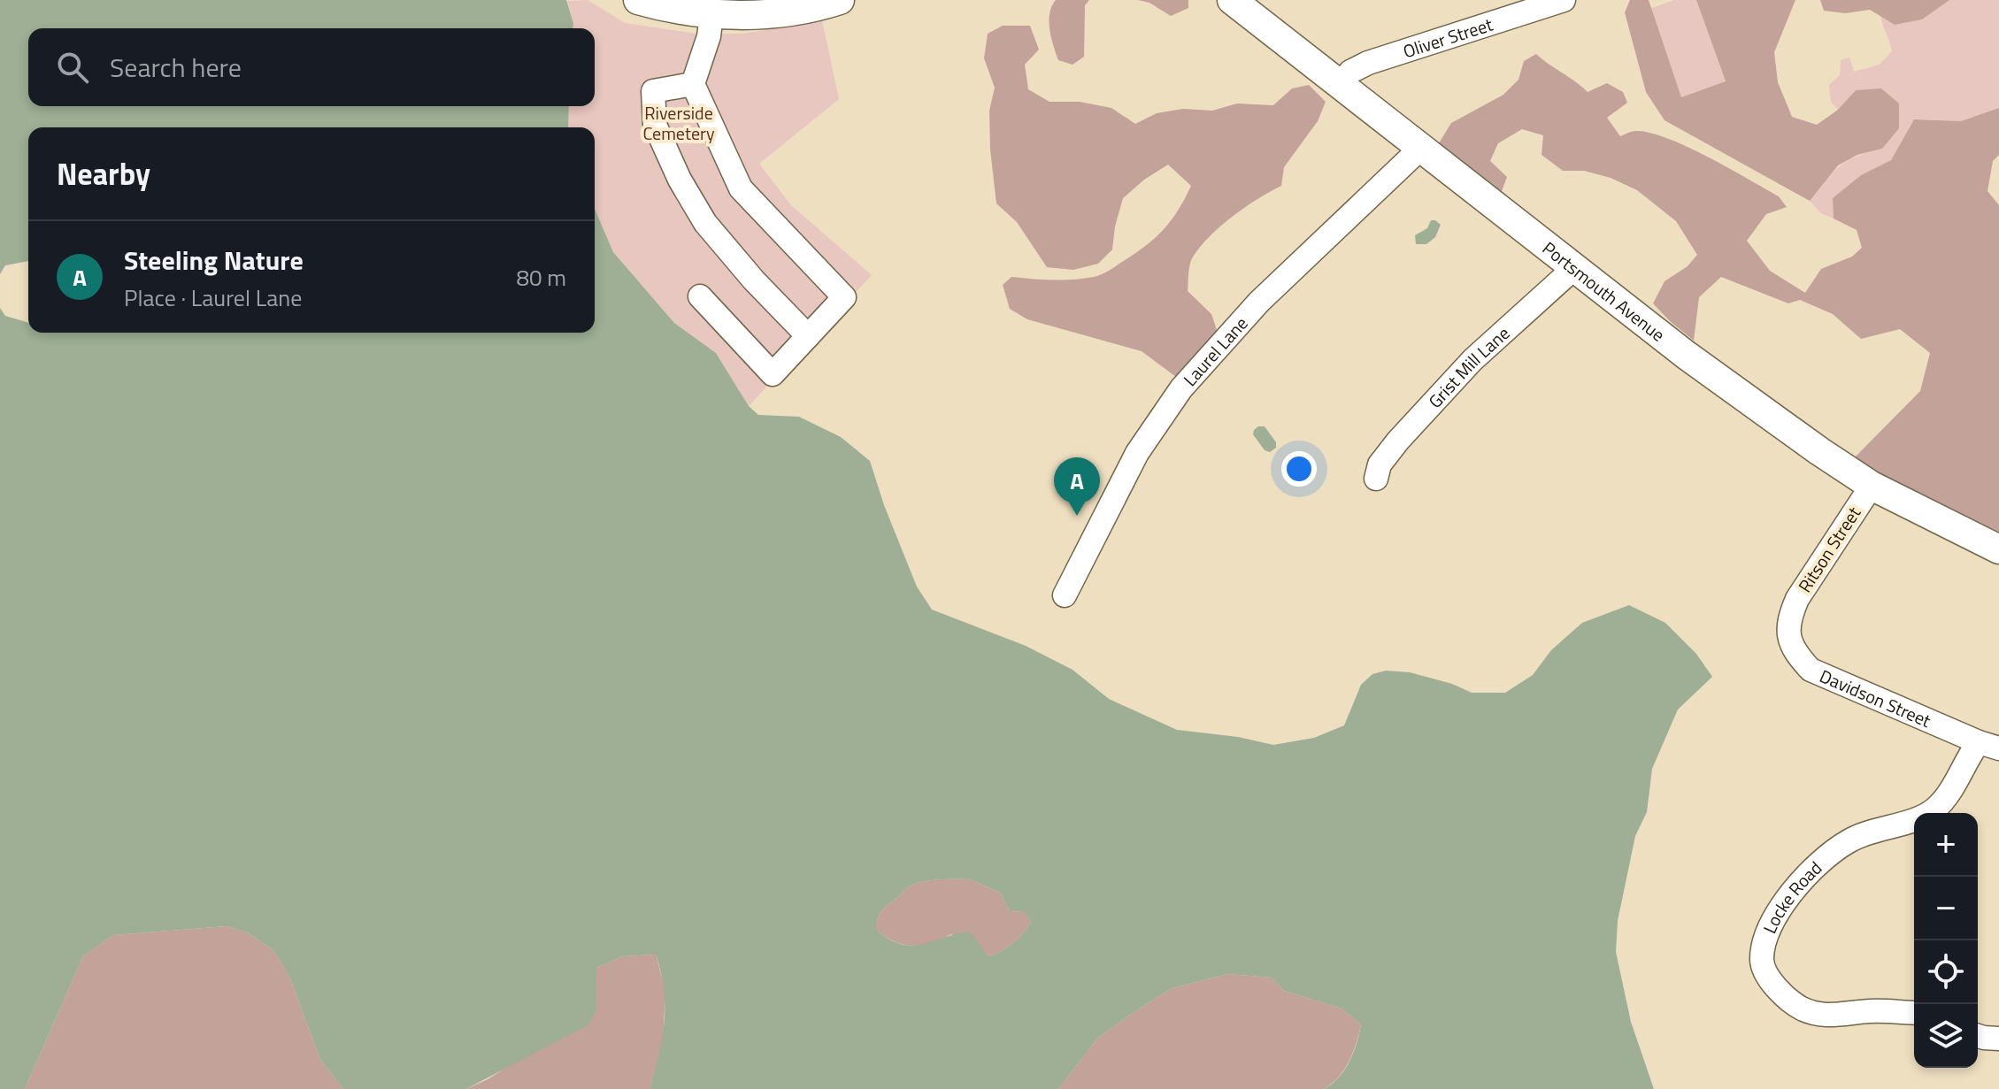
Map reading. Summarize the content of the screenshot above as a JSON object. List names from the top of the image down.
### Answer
{
  "streets": {
    "main road": ["Portsmouth Avenue"],
    "street": [
      "Oliver Street",
      "Laurel Lane",
      "Grist Mill Lane",
      "Ritson Street",
      "Davidson Street",
      "Locke Road"
    ]
  },
  "crossings": [
    ["Oliver Street", "Portsmouth Avenue"],
    ["Portsmouth Avenue", "Laurel Lane"],
    ["Portsmouth Avenue", "Grist Mill Lane"],
    ["Portsmouth Avenue", "Ritson Street"],
    ["Ritson Street", "Davidson Street"],
    ["Davidson Street", "Locke Road"]
  ],
  "parks": ["Riverside Cemetery"],
  "page": {
    "search": "Search here",
    "heading": "Nearby",
    "list": [
      {
        "mark": "A",
        "name": "Steeling Nature",
        "note": "Place · Laurel Lane",
        "value": "80 m"
      }
    ],
    "pins": "A",
    "map_buttons": ["+", "−"]
  }
}
